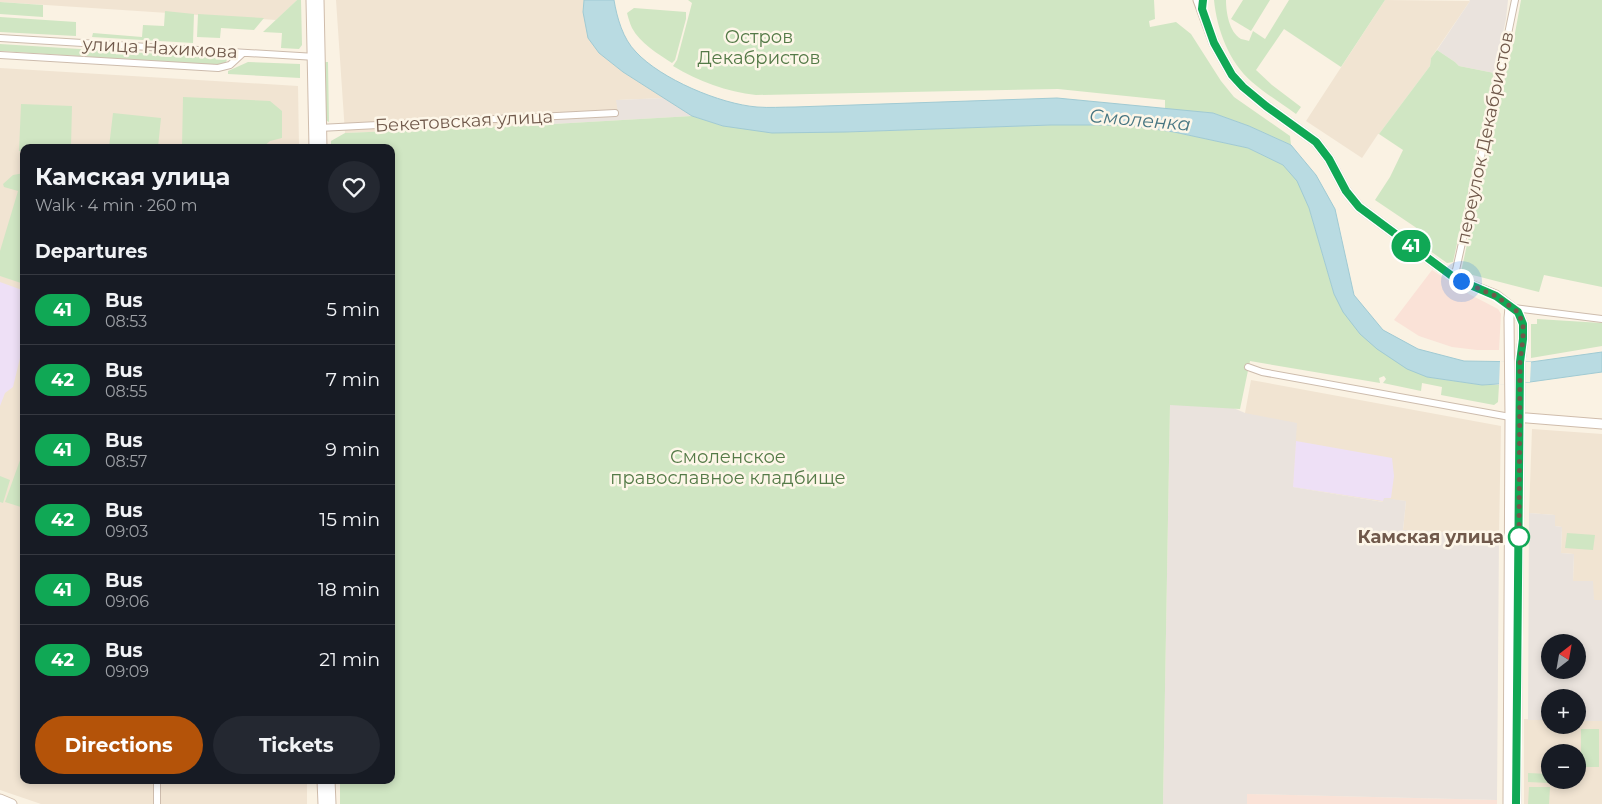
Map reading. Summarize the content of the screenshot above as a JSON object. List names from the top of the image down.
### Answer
{
  "streets": {
    "street": ["улица Нахимова", "Бекетовская улица", "переулок Декабристов"]
  },
  "water": ["Смоленка"],
  "parks": ["Остров Декабристов", "Смоленское православное кладбище"],
  "places": ["Камская улица"],
  "lines": ["bus line 41"],
  "north": "top right",
  "page": {
    "on_map": "41",
    "heading": [
      ["Камская улица", "Walk · 4 min · 260 m"],
      "Departures"
    ],
    "list": [
      {
        "mark": "41",
        "name": "Bus",
        "note": "08:53",
        "value": "5 min"
      },
      {
        "mark": "42",
        "name": "Bus",
        "note": "08:55",
        "value": "7 min"
      },
      {
        "mark": "41",
        "name": "Bus",
        "note": "08:57",
        "value": "9 min"
      },
      {
        "mark": "42",
        "name": "Bus",
        "note": "09:03",
        "value": "15 min"
      },
      {
        "mark": "41",
        "name": "Bus",
        "note": "09:06",
        "value": "18 min"
      },
      {
        "mark": "42",
        "name": "Bus",
        "note": "09:09",
        "value": "21 min"
      }
    ],
    "map_buttons": ["+", "−"],
    "buttons": ["Directions", "Tickets"]
  }
}
